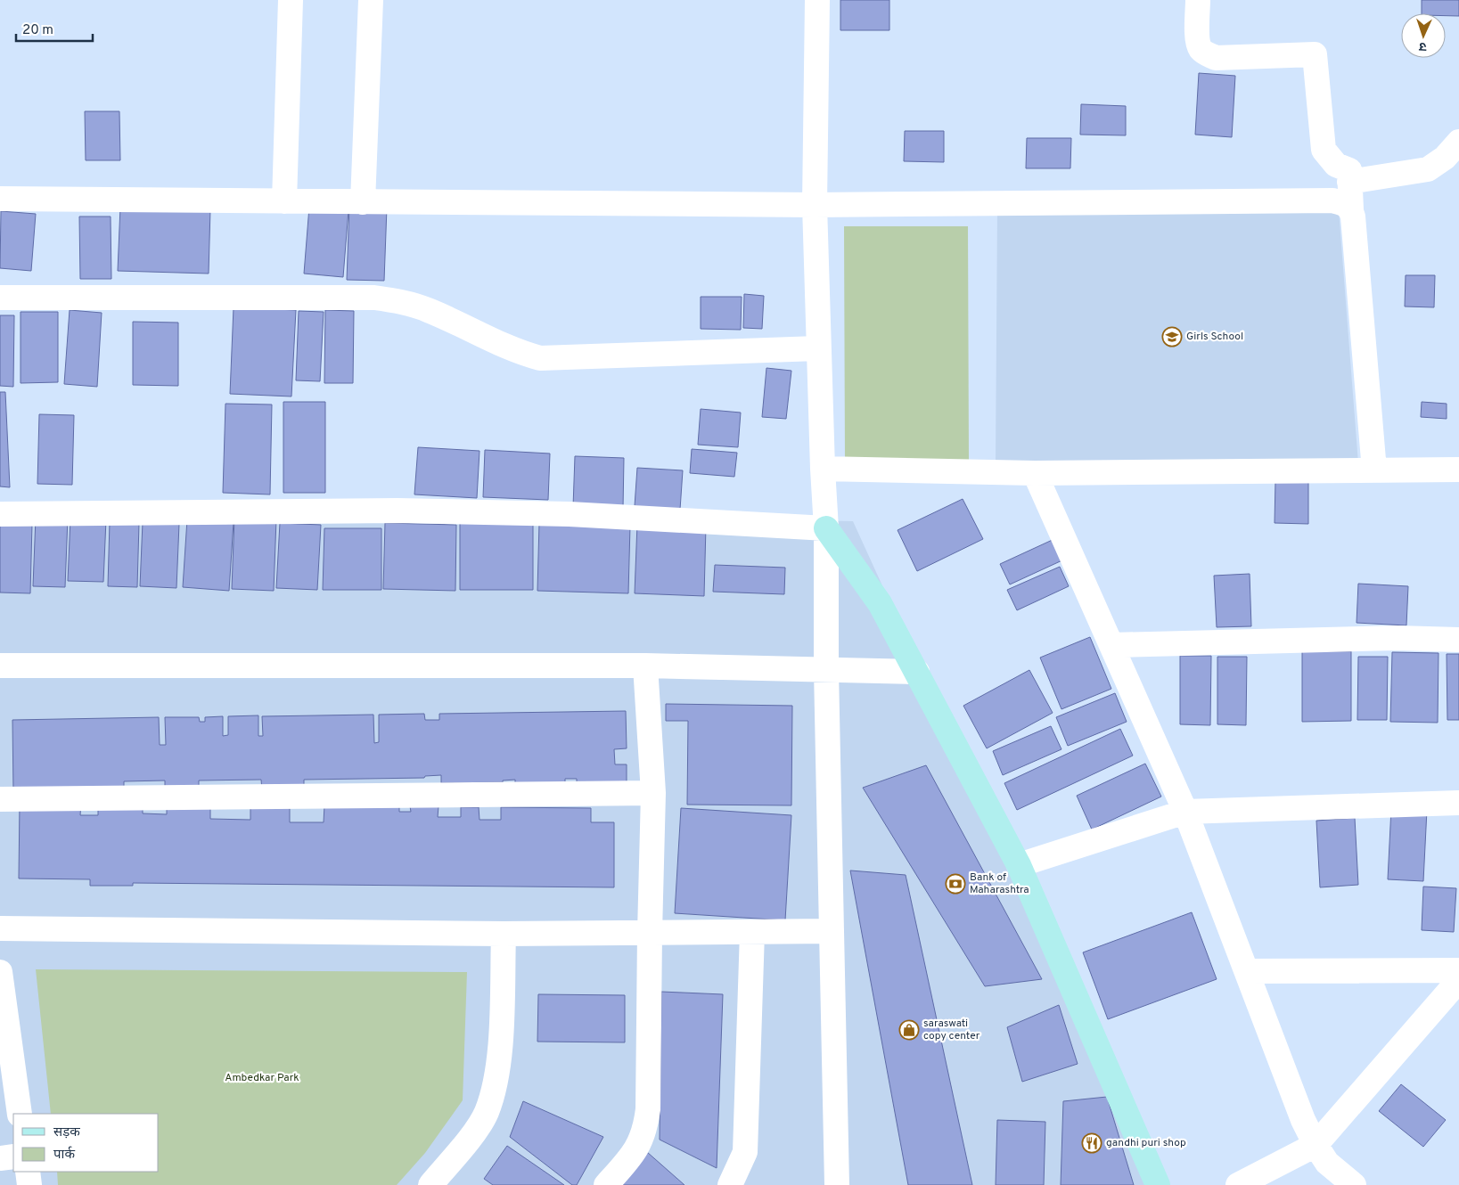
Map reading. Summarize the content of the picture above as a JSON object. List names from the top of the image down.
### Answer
{
  "parks": ["Ambedkar Park"],
  "places": {
    "school or university": ["Girls School"],
    "bank": ["Bank of Maharashtra"],
    "shop": ["saraswati copy center"],
    "restaurant": ["gandhi puri shop"]
  },
  "legend": ["सड़क", "पार्क"],
  "scale_bar": "20 m",
  "north": "bottom"
}
